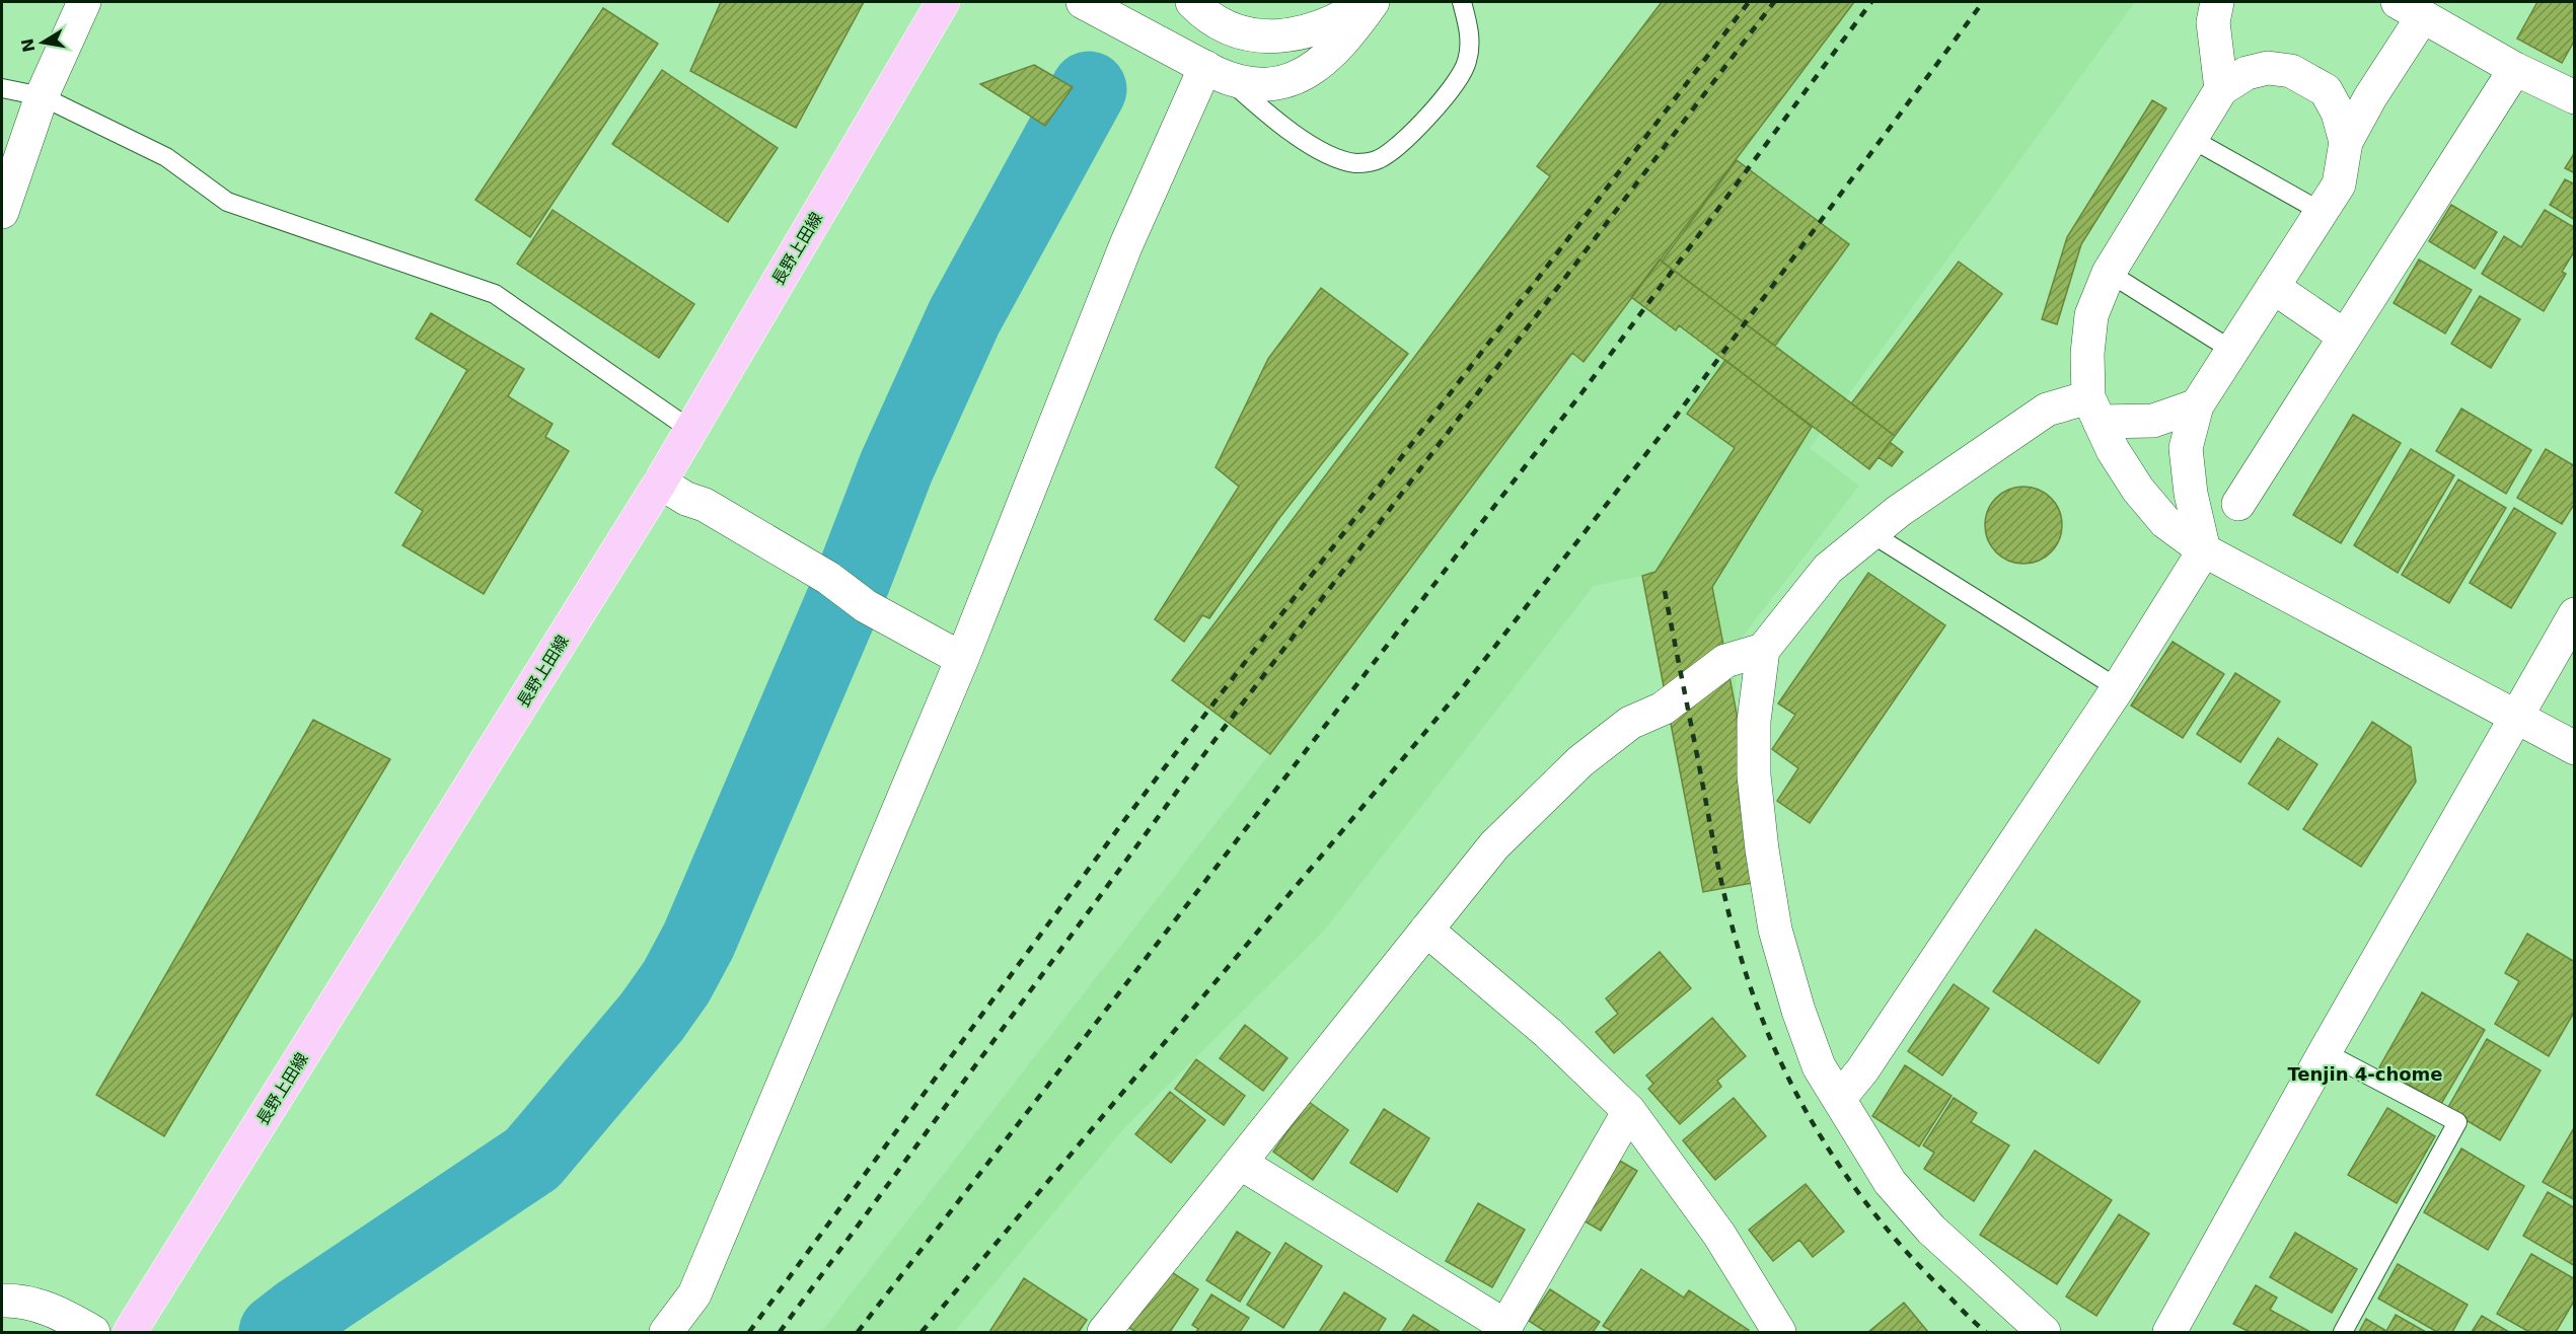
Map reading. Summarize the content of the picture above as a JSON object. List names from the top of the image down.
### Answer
{
  "streets": {
    "main road": ["長野上田線"]
  },
  "districts": ["Tenjin 4-chome"],
  "north": "left"
}
